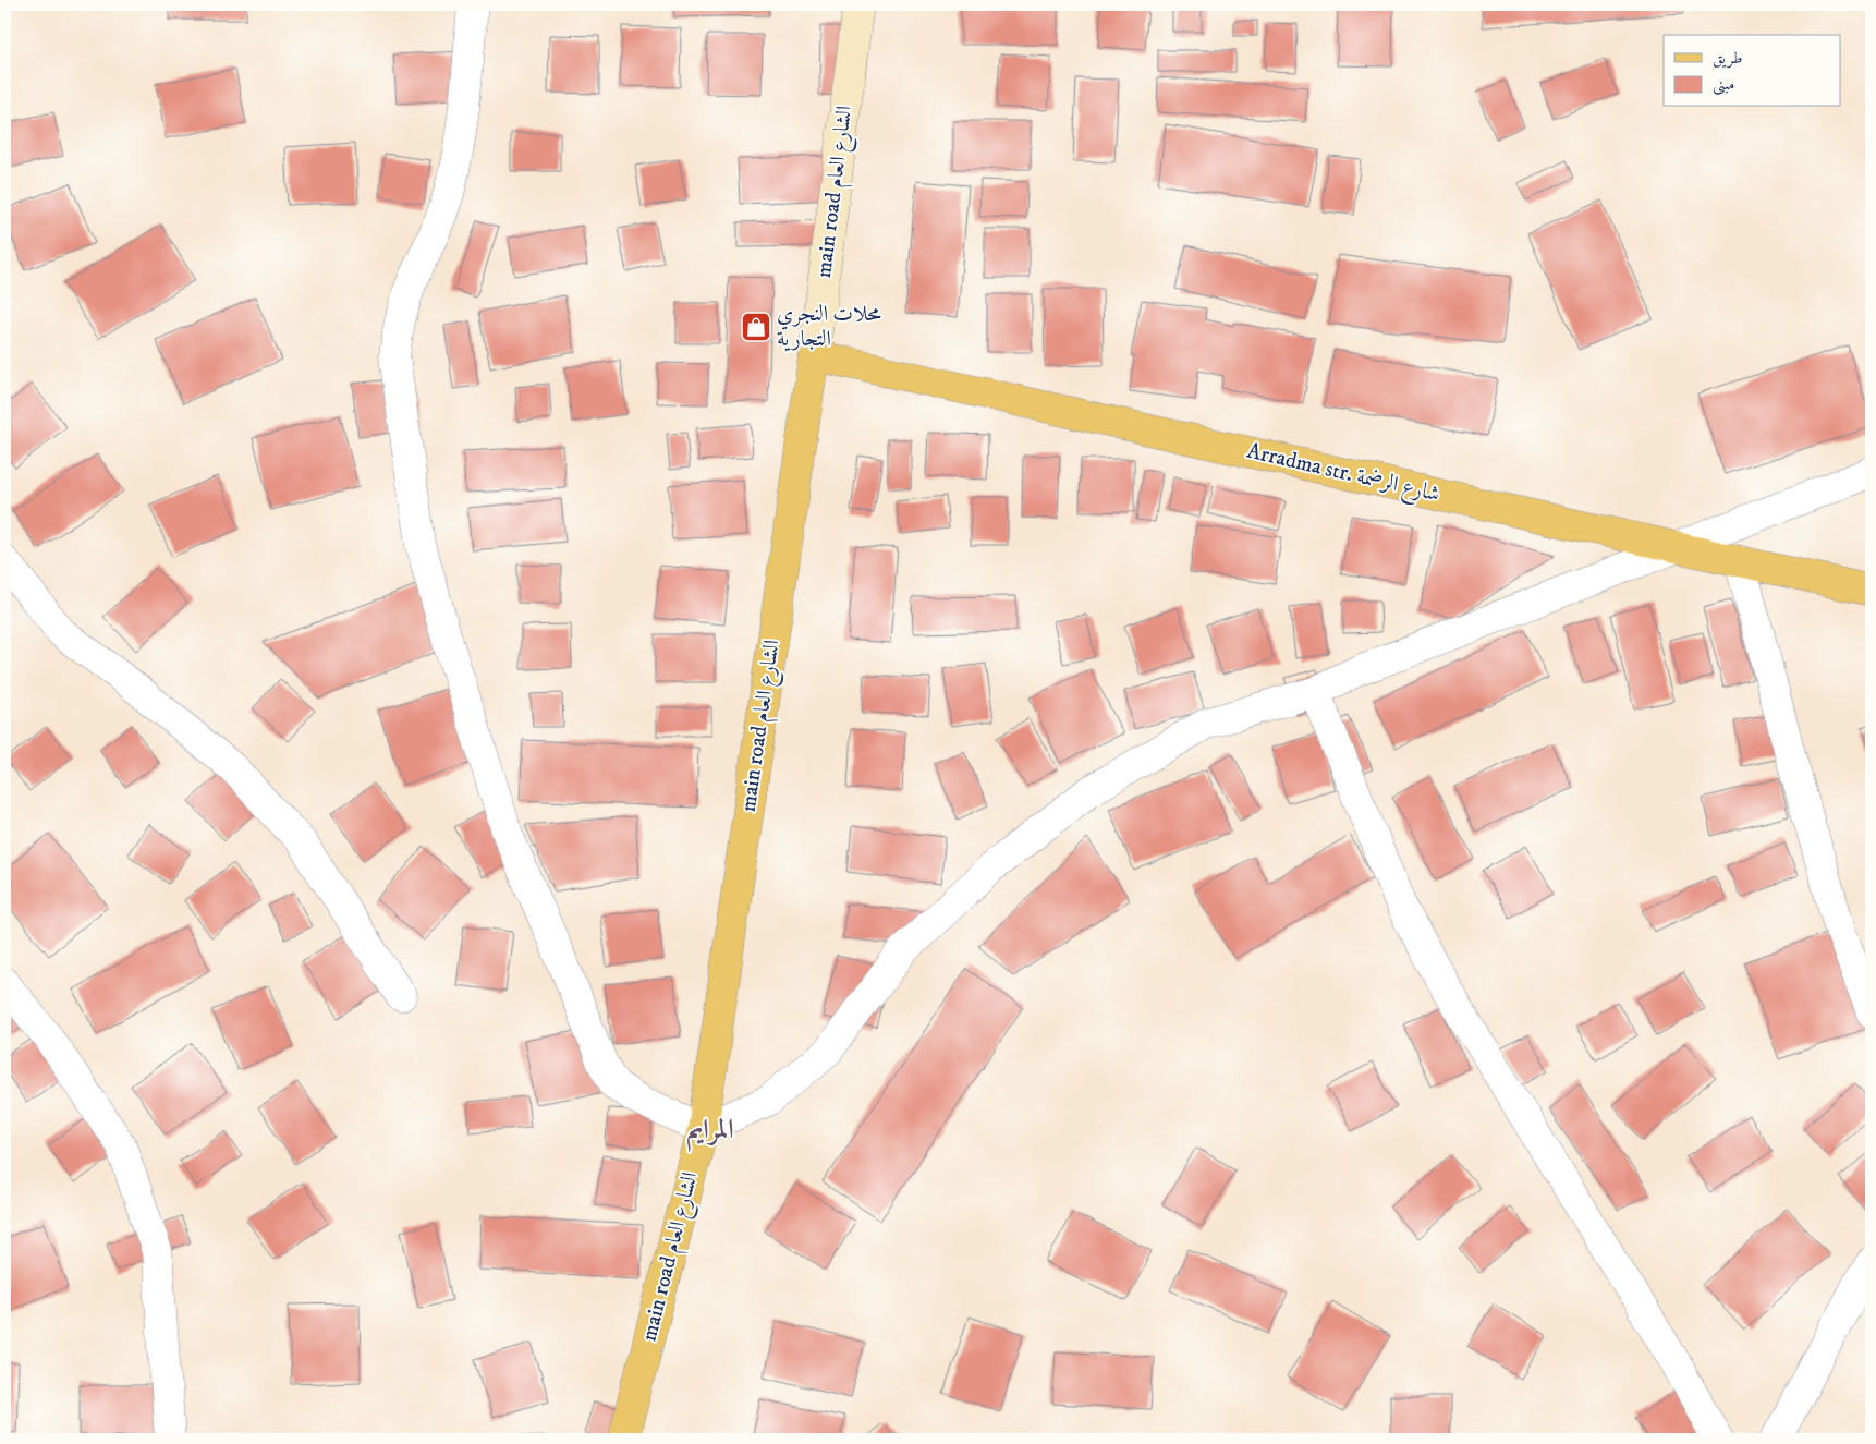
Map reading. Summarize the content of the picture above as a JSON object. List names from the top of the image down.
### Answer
{
  "streets": {
    "main road": ["main road الشارع العام", "Arradma str. شارع الرضمة"]
  },
  "crossings": [
    ["main road الشارع العام", "Arradma str. شارع الرضمة"]
  ],
  "districts": ["المرايم"],
  "places": {
    "shop": ["محلات النجري التجارية"]
  },
  "legend": ["طريق", "مبنى"]
}
